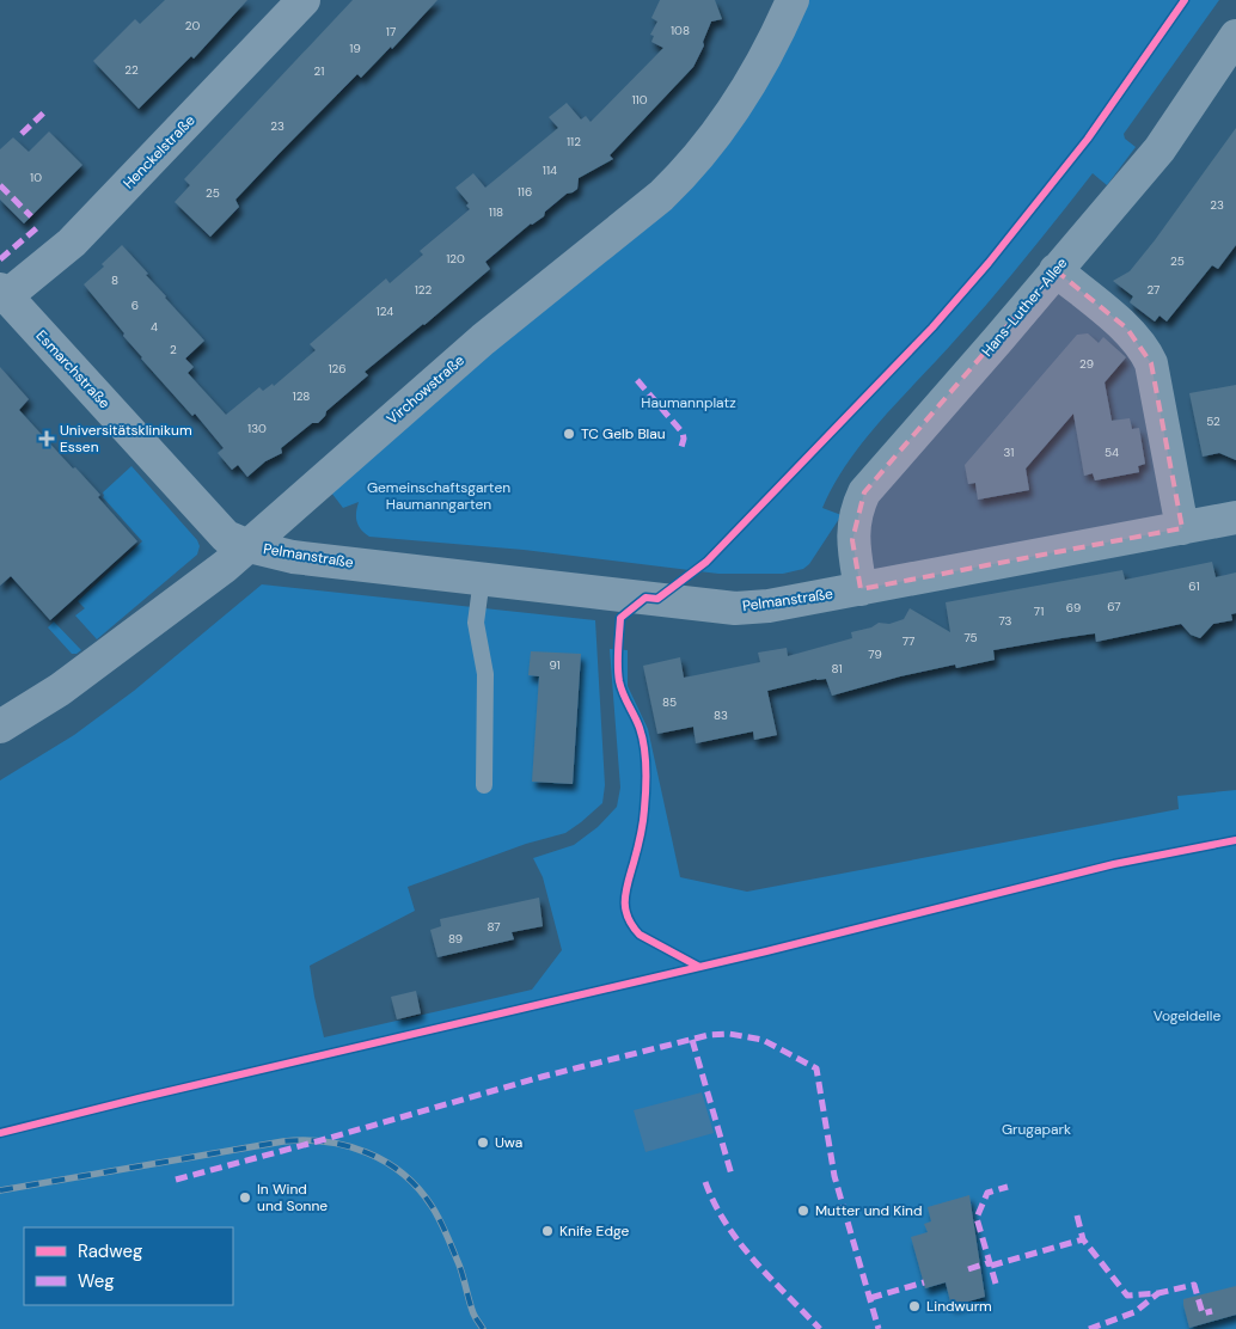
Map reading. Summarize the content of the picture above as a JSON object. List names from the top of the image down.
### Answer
{
  "streets": {
    "street": [
      "Henckelstraße",
      "Hans-Luther-Allee",
      "Esmarchstraße",
      "Virchowstraße",
      "Pelmanstraße"
    ]
  },
  "crossings": [
    ["Henckelstraße", "Esmarchstraße"],
    ["Hans-Luther-Allee", "Pelmanstraße"],
    ["Esmarchstraße", "Virchowstraße"],
    ["Esmarchstraße", "Pelmanstraße"],
    ["Virchowstraße", "Pelmanstraße"]
  ],
  "parks": [
    "Haumannplatz",
    "Gemeinschaftsgarten Haumanngarten",
    "Vogeldelle",
    "Grugapark"
  ],
  "places": {
    "other": [
      "TC Gelb Blau",
      "Uwa",
      "In Wind und Sonne",
      "Mutter und Kind",
      "Knife Edge",
      "Lindwurm"
    ],
    "health": ["Universitätsklinikum Essen"]
  },
  "house_numbers": [
    "20",
    "108",
    "17",
    "19",
    "22",
    "21",
    "110",
    "23",
    "112",
    "114",
    "10",
    "116",
    "25",
    "23",
    "118",
    "120",
    "25",
    "8",
    "122",
    "27",
    "6",
    "124",
    "4",
    "2",
    "29",
    "126",
    "128",
    "52",
    "130",
    "31",
    "54",
    "61",
    "67",
    "69",
    "71",
    "73",
    "75",
    "77",
    "79",
    "91",
    "81",
    "85",
    "83",
    "87",
    "89"
  ],
  "legend": ["Radweg", "Weg"]
}
